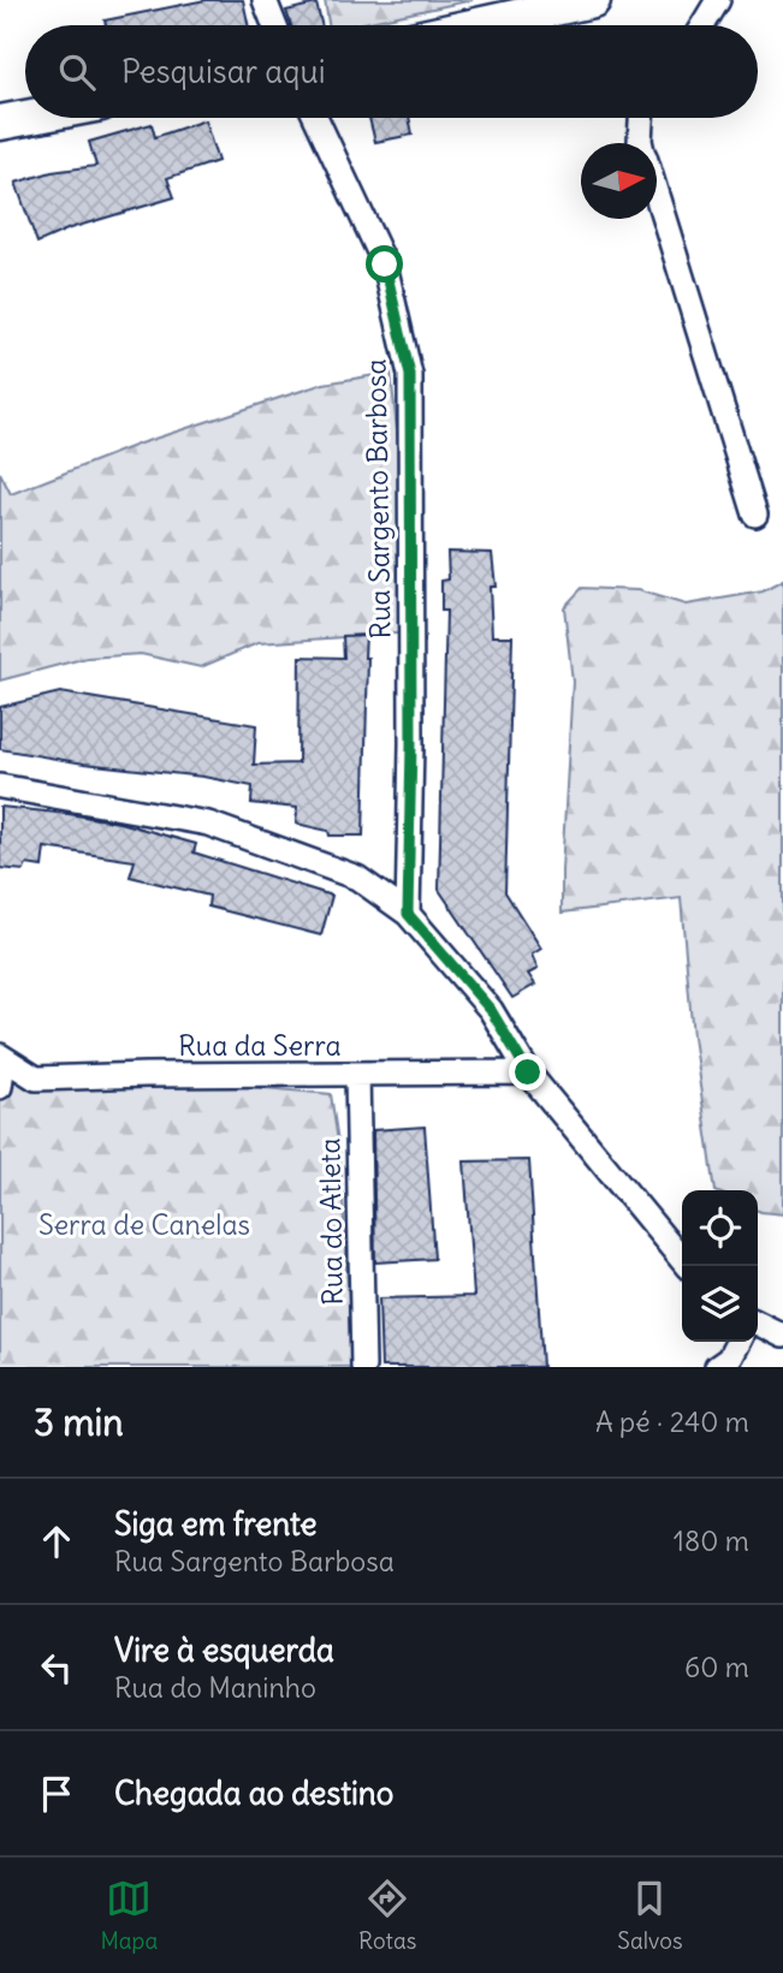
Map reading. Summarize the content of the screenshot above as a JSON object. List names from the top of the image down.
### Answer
{
  "streets": {
    "street": ["Rua Sargento Barbosa", "Rua da Serra", "Rua do Atleta"]
  },
  "crossings": [
    ["Rua da Serra", "Rua do Atleta"]
  ],
  "parks": ["Serra de Canelas"],
  "north": "right",
  "page": {
    "search": "Pesquisar aqui",
    "heading": ["3 min", "A pé · 240 m"],
    "list": [
      ["Siga em frente", "Rua Sargento Barbosa", "180 m"],
      ["Vire à esquerda", "Rua do Maninho", "60 m"],
      "Chegada ao destino"
    ],
    "nav": ["Mapa", "Rotas", "Salvos"]
  }
}
